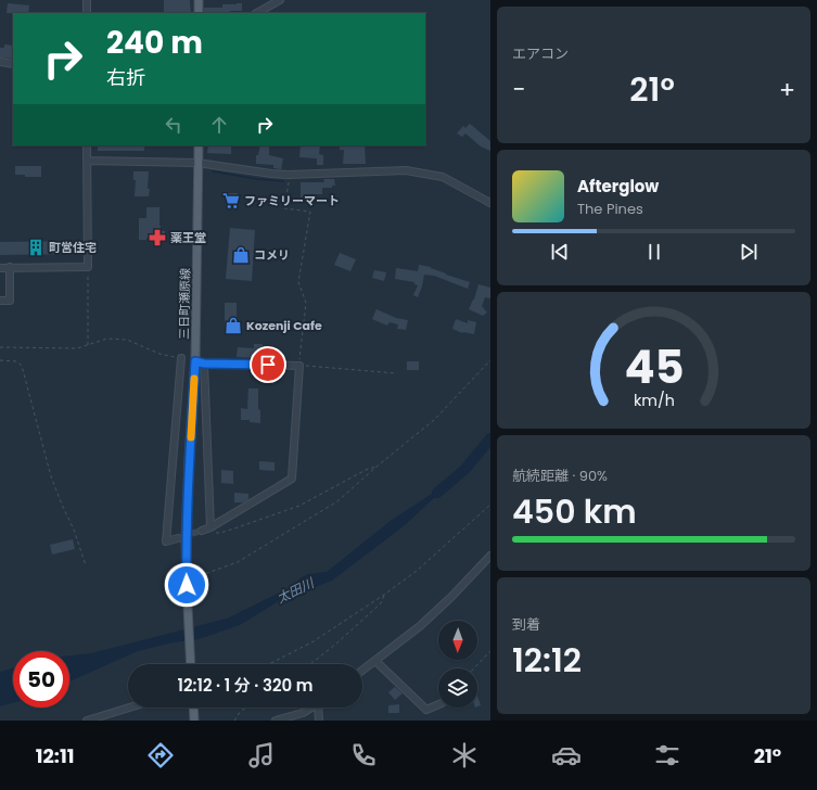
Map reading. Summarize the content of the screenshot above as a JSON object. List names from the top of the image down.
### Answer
{
  "streets": {
    "main road": ["三日町瀬原線"]
  },
  "water": ["太田川"],
  "places": {
    "supermarket": ["ファミリーマート"],
    "pharmacy": ["薬王堂"],
    "building": ["町営住宅"],
    "shop": ["コメリ", "Kozenji Cafe"]
  },
  "north": "bottom",
  "page": {
    "tile": [
      "エアコン",
      ["航続距離 · 90%", "450 km"],
      ["到着", "12:12"]
    ],
    "turn": ["240 m", "右折"],
    "heat": ["−", "21°", "+"],
    "song": ["Afterglow", "The Pines"],
    "limit": "50",
    "trip": "12:12 · 1 分 · 320 m",
    "tabs": ["12:11", "21°"],
    "gauge": ["45", "km/h"]
  }
}
